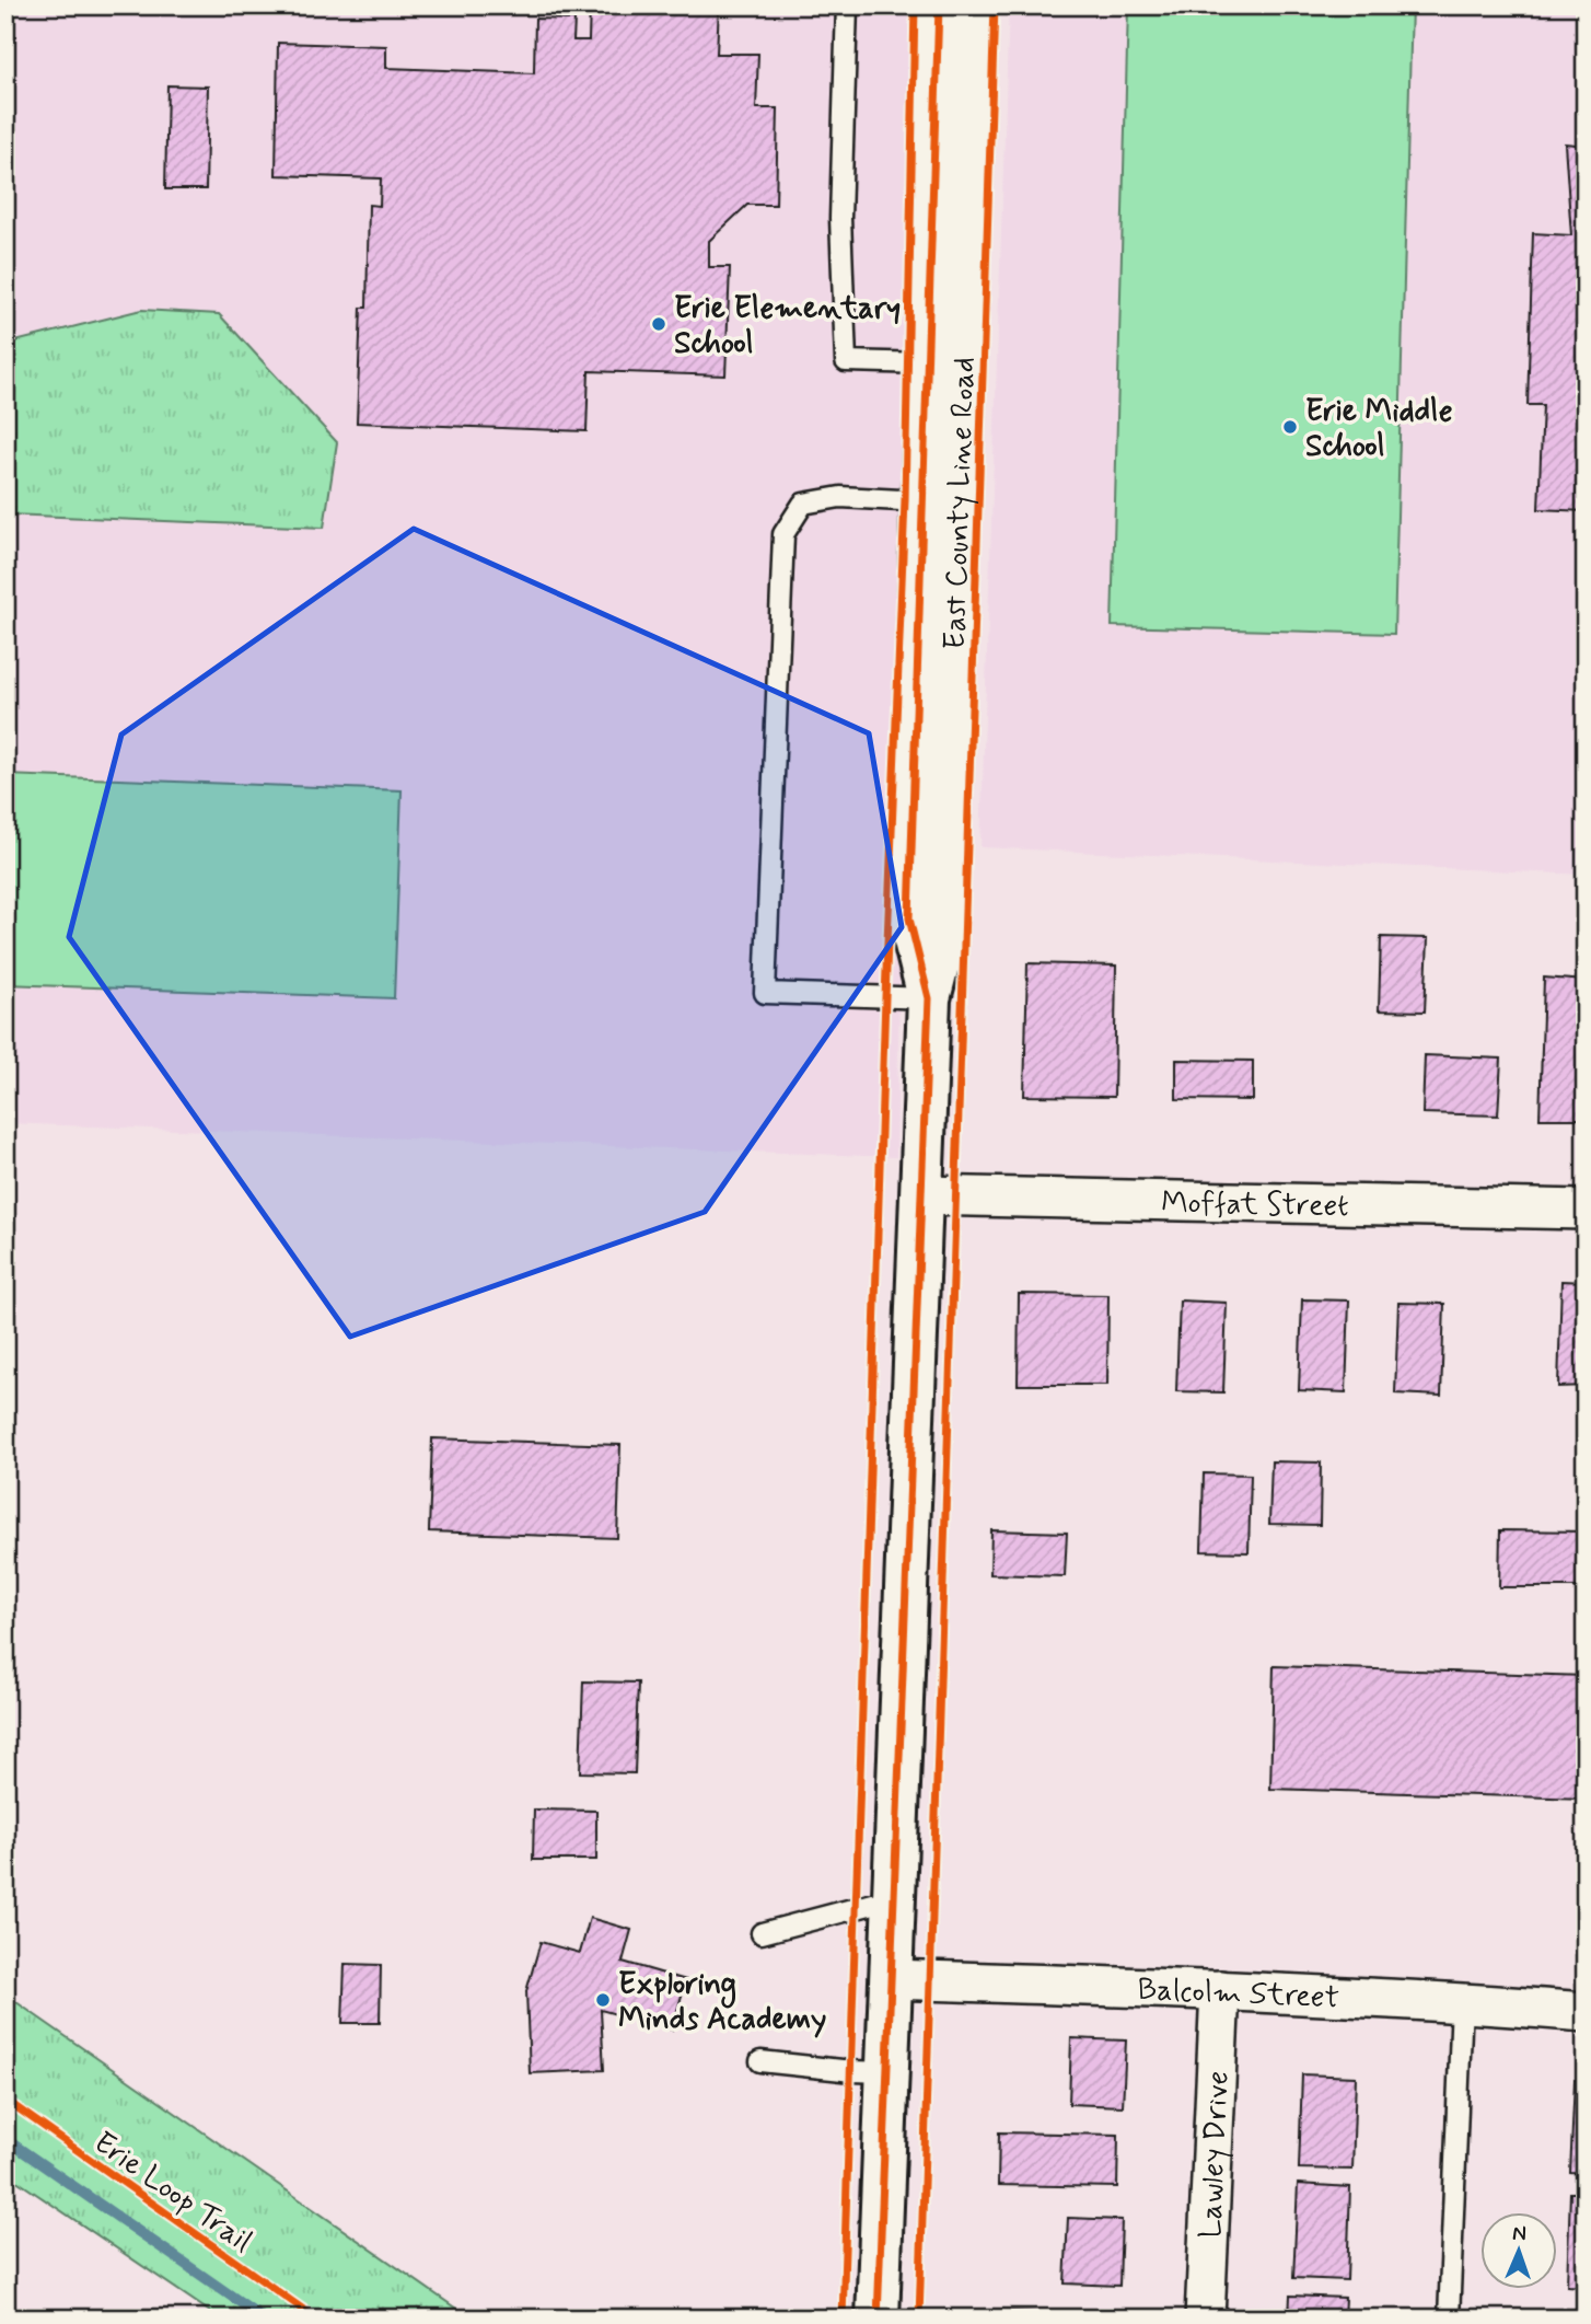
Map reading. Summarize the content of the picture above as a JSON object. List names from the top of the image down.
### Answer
{
  "streets": {
    "main road": ["East County Line Road"],
    "street": ["Moffat Street", "Balcolm Street", "Lawley Drive"],
    "cycle path": ["Erie Loop Trail"]
  },
  "crossings": [
    ["East County Line Road", "Moffat Street"],
    ["East County Line Road", "Balcolm Street"],
    ["Balcolm Street", "Lawley Drive"]
  ],
  "places": ["Erie Elementary School", "Erie Middle School", "Exploring Minds Academy"],
  "north": "top"
}
